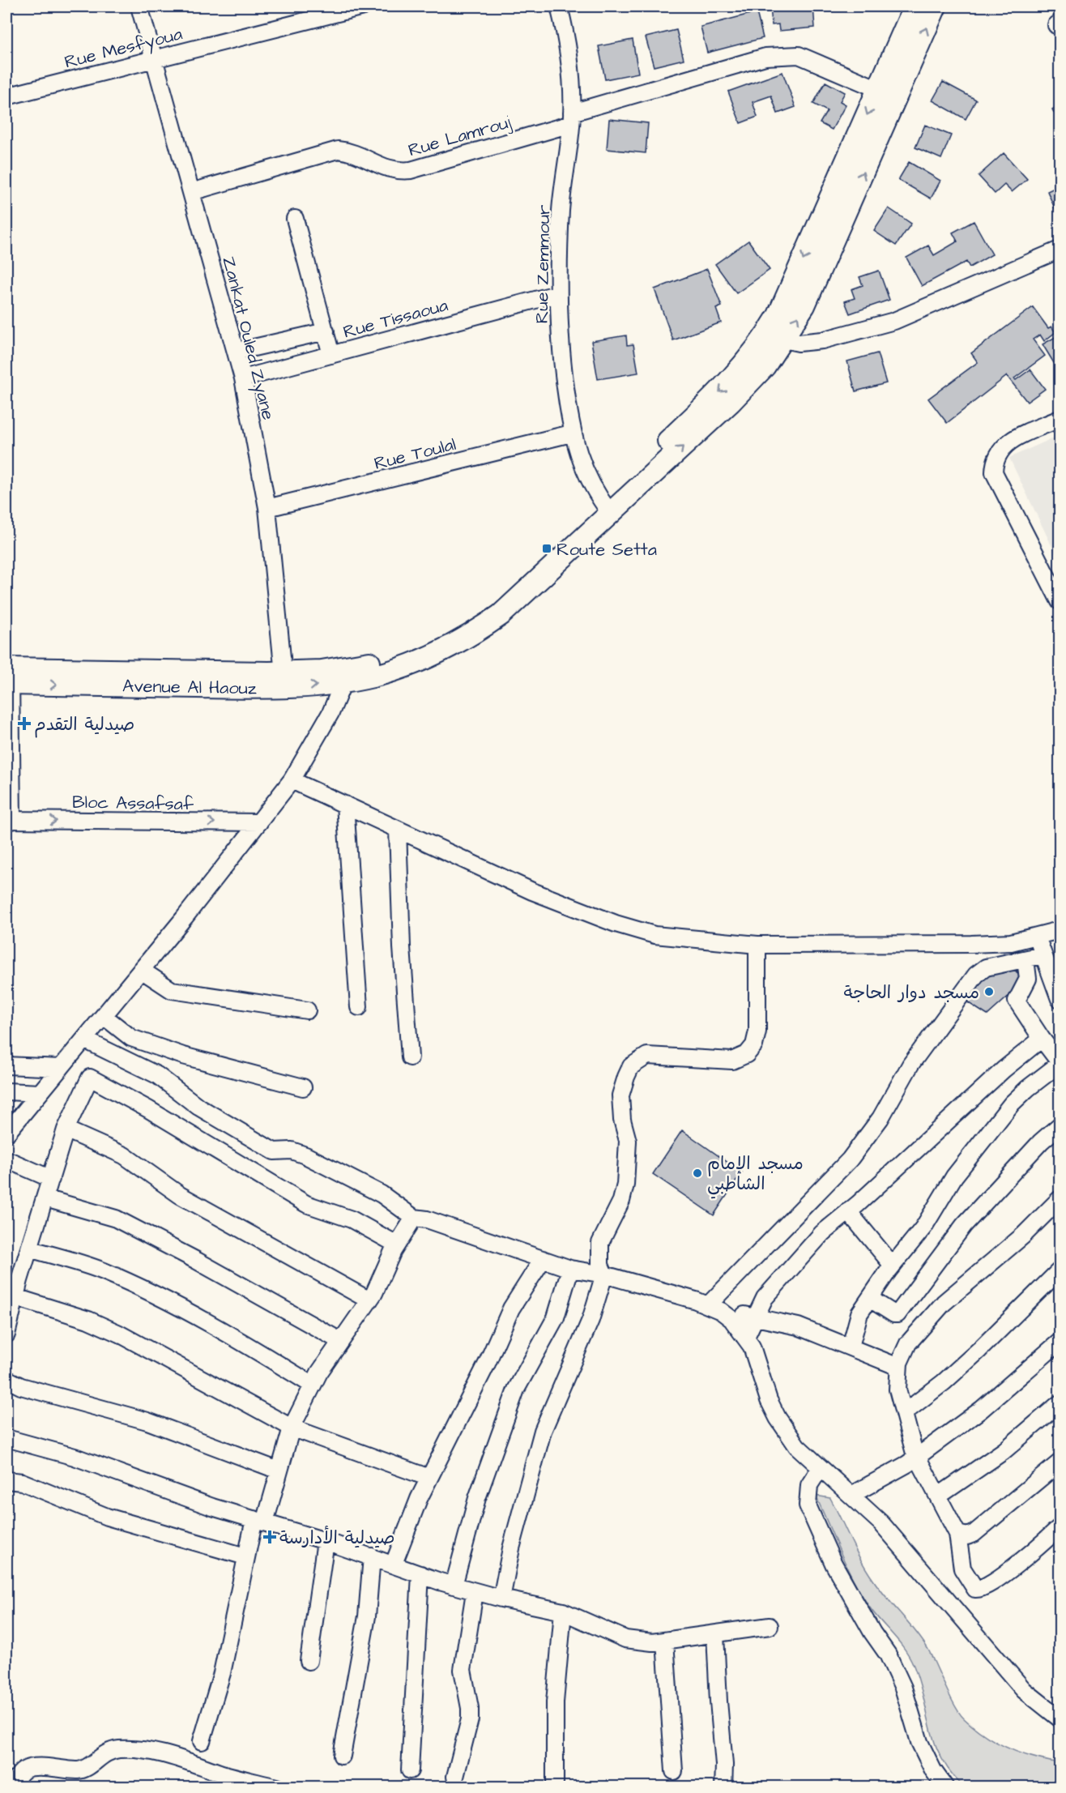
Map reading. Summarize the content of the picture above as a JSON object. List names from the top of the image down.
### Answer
{
  "streets": {
    "main road": ["Avenue Al Haouz"],
    "street": [
      "Rue Mesfyoua",
      "Rue Lamrouj",
      "Rue Zemmour",
      "Rue Tissaoua",
      "Zankat Ouled Zyane",
      "Rue Toulal",
      "Bloc Assafsaf"
    ]
  },
  "crossings": [
    ["Rue Mesfyoua", "Zankat Ouled Zyane"],
    ["Rue Lamrouj", "Rue Zemmour"],
    ["Rue Lamrouj", "Zankat Ouled Zyane"],
    ["Rue Zemmour", "Rue Tissaoua"],
    ["Rue Zemmour", "Rue Toulal"],
    ["Rue Tissaoua", "Zankat Ouled Zyane"],
    ["Zankat Ouled Zyane", "Rue Toulal"],
    ["Zankat Ouled Zyane", "Avenue Al Haouz"]
  ],
  "one_way": ["Bloc Assafsaf"],
  "places": {
    "transit": ["Route Setta"],
    "health": ["صيدلية التقدم", "صيدلية الأدارسة"],
    "other": ["مسجد دوار الحاجة", "مسجد الإمام الشاطبي"]
  }
}
